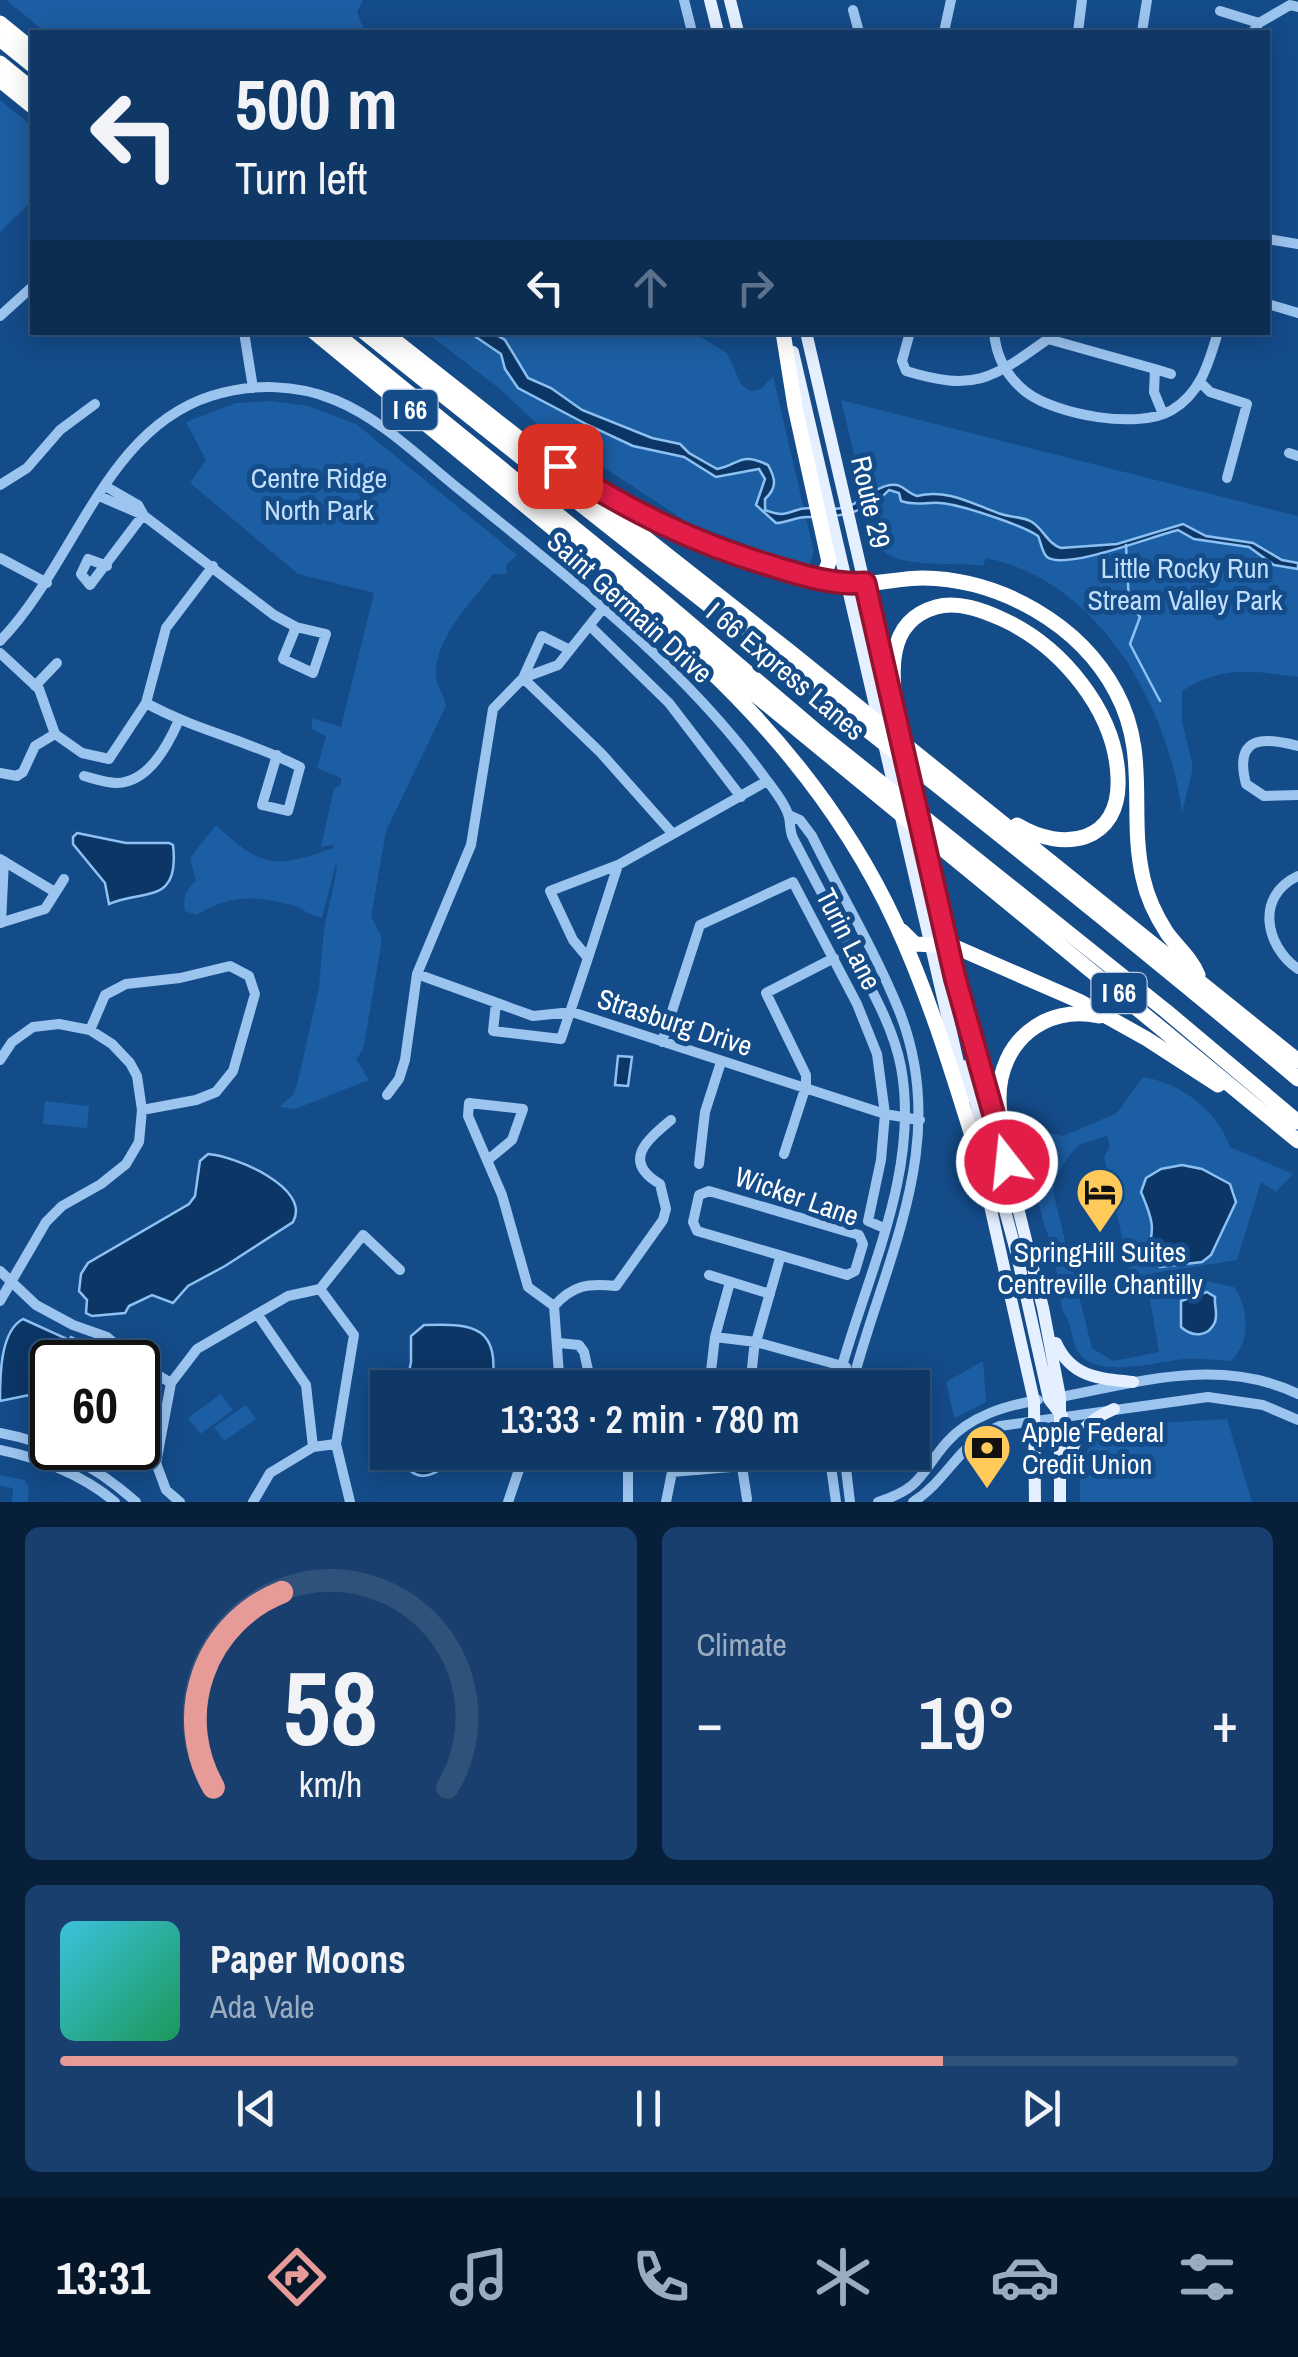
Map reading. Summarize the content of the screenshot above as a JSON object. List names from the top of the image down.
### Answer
{
  "streets": {
    "highway": ["I 66", "I 66 Express Lanes"],
    "main road": ["Route 29"],
    "street": [
      "Saint Germain Drive",
      "Turin Lane",
      "Strasburg Drive",
      "Wicker Lane"
    ]
  },
  "crossings": [
    ["I 66", "I 66 Express Lanes"],
    ["Saint Germain Drive", "Turin Lane"],
    ["Saint Germain Drive", "Strasburg Drive"],
    ["Turin Lane", "Strasburg Drive"]
  ],
  "parks": ["Centre Ridge North Park", "Little Rocky Run Stream Valley Park"],
  "places": {
    "hotel": ["SpringHill Suites Centreville Chantilly"],
    "bank": ["Apple Federal Credit Union"]
  },
  "page": {
    "turn": ["500 m", "Turn left"],
    "limit": "60",
    "trip": "13:33 · 2 min · 780 m",
    "tile": "Climate",
    "heat": ["−", "19°", "+"],
    "song": ["Paper Moons", "Ada Vale"],
    "tabs": "13:31",
    "gauge": ["58", "km/h"]
  }
}
